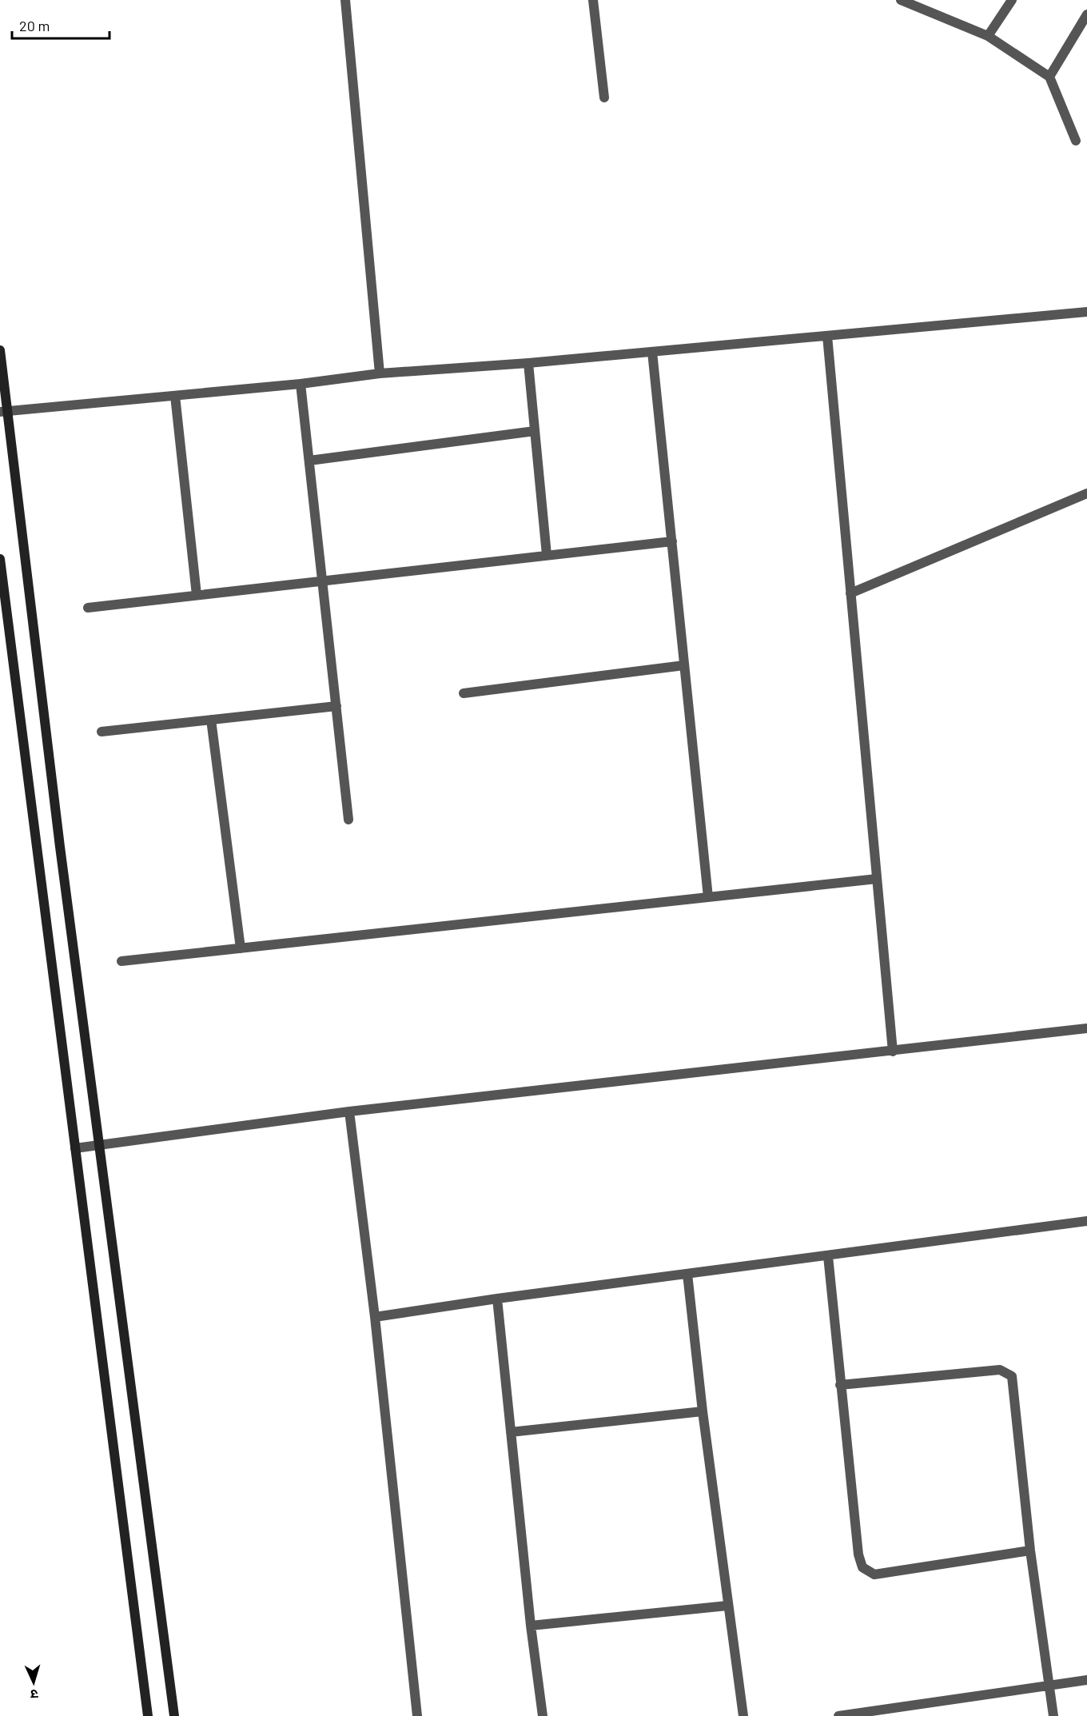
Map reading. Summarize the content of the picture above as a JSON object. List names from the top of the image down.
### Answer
{
  "scale_bar": "20 m",
  "north": "bottom"
}
